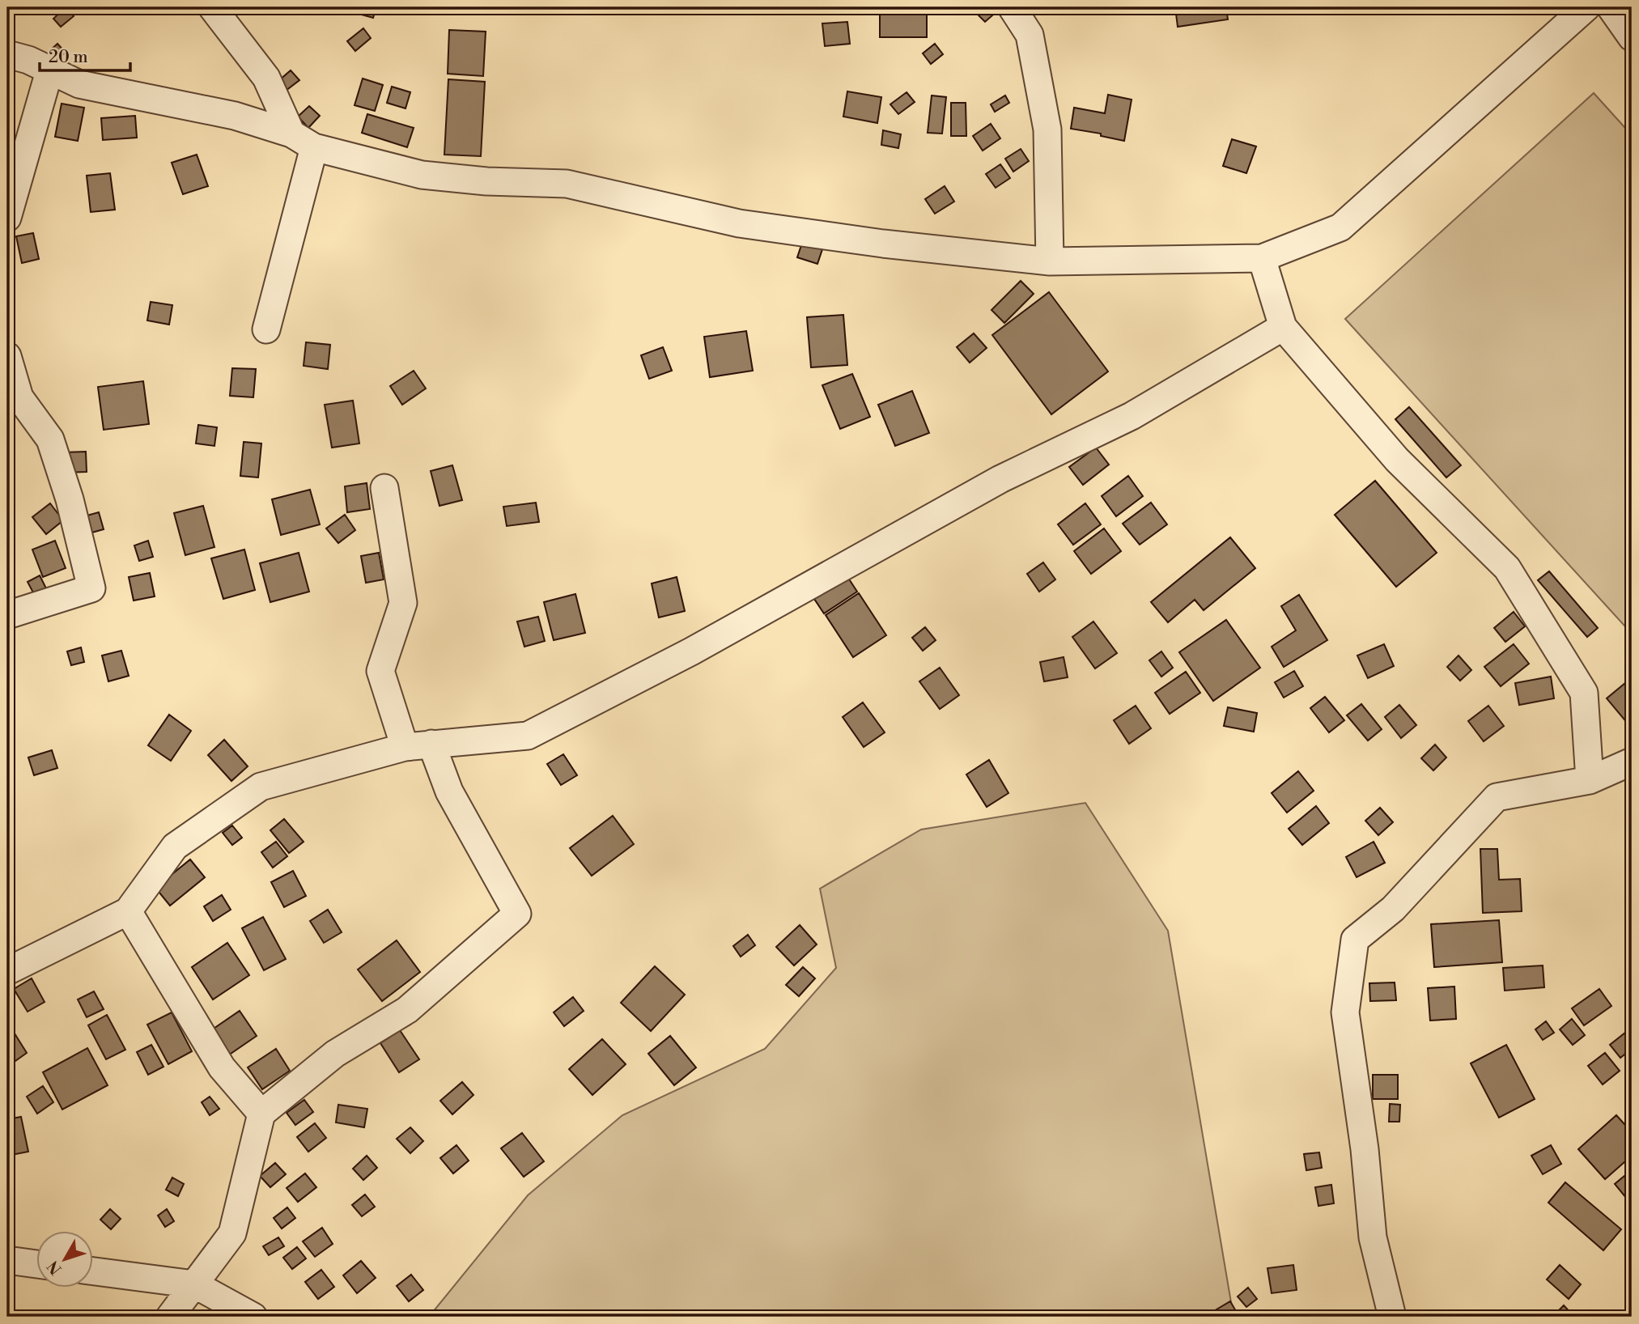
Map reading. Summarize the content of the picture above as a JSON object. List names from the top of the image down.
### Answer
{
  "scale_bar": "20 m",
  "north": "bottom left"
}
